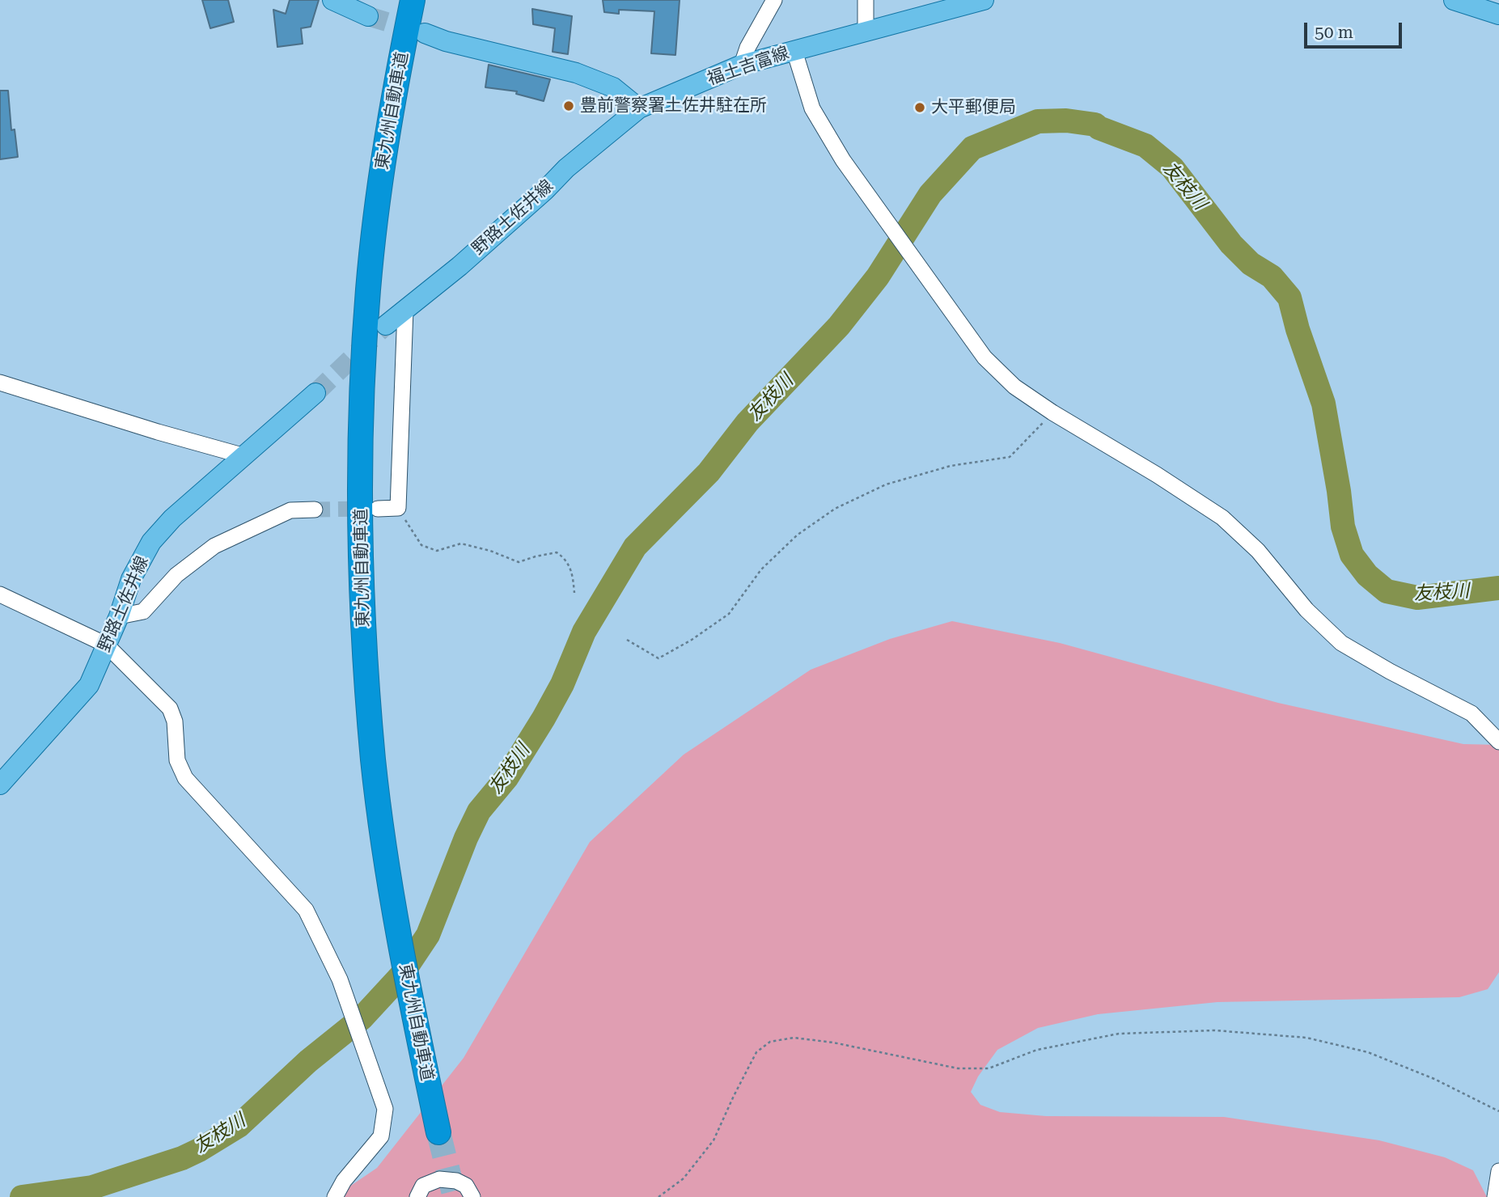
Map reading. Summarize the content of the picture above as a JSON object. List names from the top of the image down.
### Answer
{
  "streets": {
    "highway": ["東九州自動車道"],
    "main road": ["福土吉富線", "野路土佐井線"]
  },
  "crossings": [
    ["福土吉富線", "野路土佐井線"]
  ],
  "water": ["友枝川"],
  "places": ["豊前警察署土佐井駐在所", "大平郵便局"],
  "scale_bar": "50 m"
}
